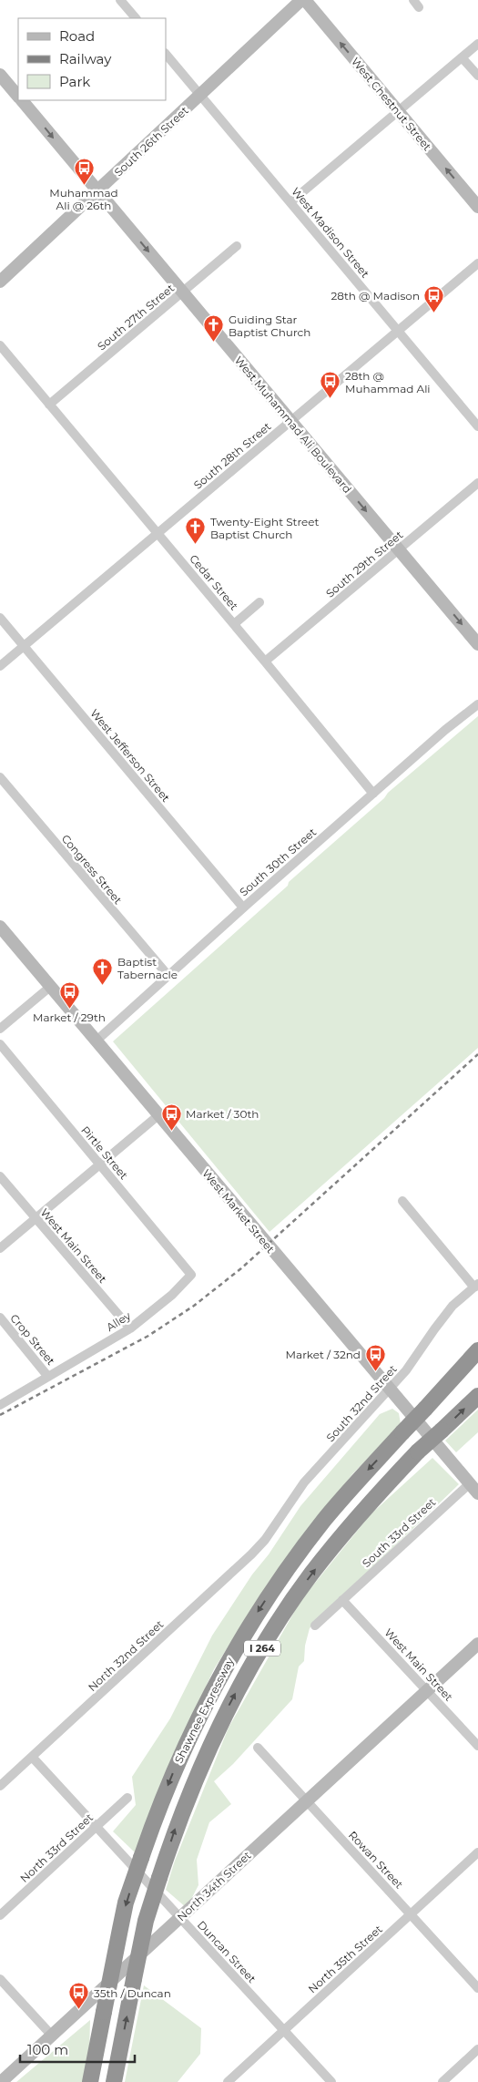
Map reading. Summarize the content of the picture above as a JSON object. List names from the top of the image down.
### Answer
{
  "streets": {
    "highway": ["I 264", "Shawnee Expressway"],
    "street": [
      "West Chestnut Street",
      "South 26th Street",
      "West Madison Street",
      "South 27th Street",
      "West Muhammad Ali Boulevard",
      "South 28th Street",
      "South 29th Street",
      "Cedar Street",
      "West Jefferson Street",
      "South 30th Street",
      "Congress Street",
      "Pirtle Street",
      "West Market Street",
      "West Main Street",
      "Alley",
      "Crop Street",
      "South 32nd Street",
      "South 33rd Street",
      "North 32nd Street",
      "North 33rd Street",
      "Rowan Street",
      "North 34th Street",
      "Duncan Street",
      "North 35th Street"
    ]
  },
  "crossings": [
    ["West Chestnut Street", "South 26th Street"],
    ["South 26th Street", "West Madison Street"],
    ["South 26th Street", "West Muhammad Ali Boulevard"],
    ["West Madison Street", "South 28th Street"],
    ["South 27th Street", "West Muhammad Ali Boulevard"],
    ["South 27th Street", "Cedar Street"],
    ["West Muhammad Ali Boulevard", "South 28th Street"],
    ["West Muhammad Ali Boulevard", "South 29th Street"],
    ["South 28th Street", "Cedar Street"],
    ["South 28th Street", "West Jefferson Street"],
    ["South 29th Street", "Cedar Street"],
    ["Cedar Street", "South 30th Street"],
    ["West Jefferson Street", "South 30th Street"],
    ["South 30th Street", "Congress Street"],
    ["South 30th Street", "West Market Street"],
    ["Pirtle Street", "Alley"],
    ["West Market Street", "South 32nd Street"],
    ["West Market Street", "South 33rd Street"],
    ["West Main Street", "Alley"],
    ["West Main Street", "South 33rd Street"],
    ["West Main Street", "North 34th Street"],
    ["Alley", "Crop Street"],
    ["South 32nd Street", "North 32nd Street"],
    ["North 32nd Street", "Duncan Street"],
    ["North 33rd Street", "Duncan Street"],
    ["Rowan Street", "North 34th Street"],
    ["Rowan Street", "North 35th Street"],
    ["North 34th Street", "Duncan Street"],
    ["Duncan Street", "North 35th Street"]
  ],
  "one_way": ["West Chestnut Street", "West Muhammad Ali Boulevard"],
  "places": {
    "bus stop": [
      "Muhammad Ali @ 26th",
      "28th @ Madison",
      "28th @ Muhammad Ali",
      "Market / 29th",
      "Market / 30th",
      "Market / 32nd",
      "35th / Duncan"
    ],
    "church": ["Guiding Star Baptist Church", "Twenty-Eight Street Baptist Church", "Baptist Tabernacle"]
  },
  "legend": ["Road", "Railway", "Park"],
  "scale_bar": "100 m"
}
